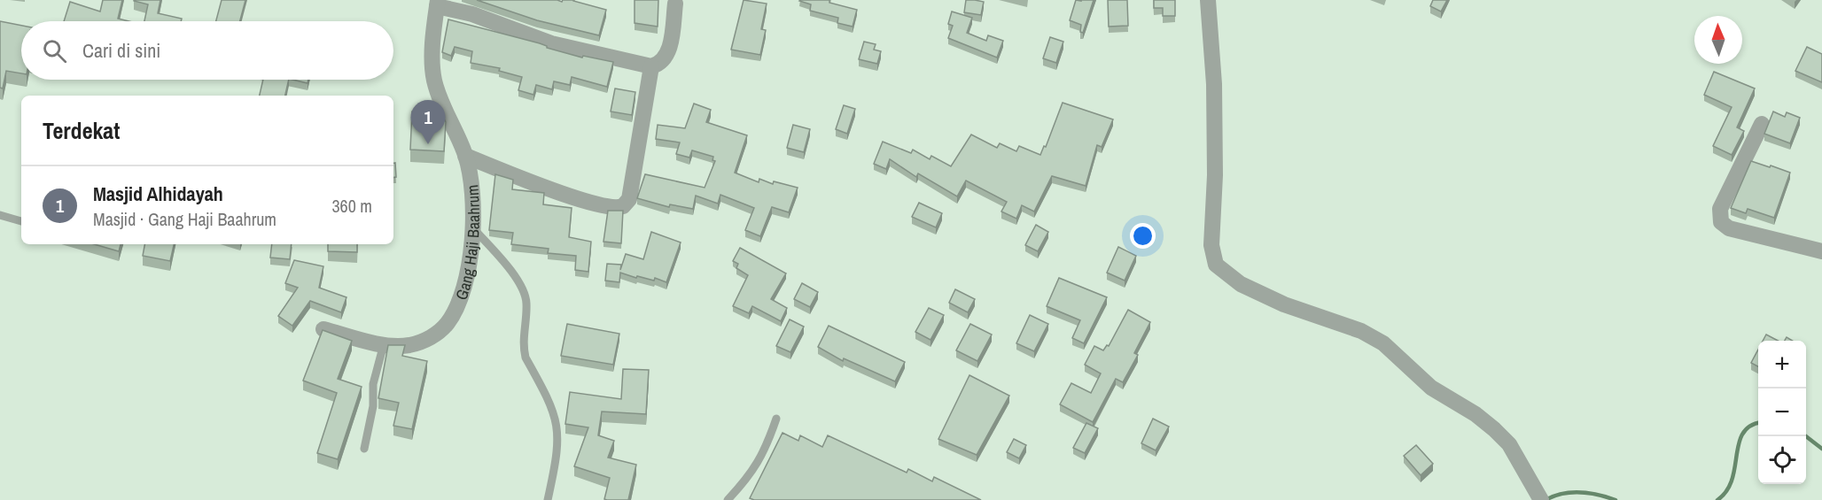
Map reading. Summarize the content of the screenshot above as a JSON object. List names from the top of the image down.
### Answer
{
  "streets": {
    "street": ["Gang Haji Baahrum"]
  },
  "north": "top",
  "page": {
    "search": "Cari di sini",
    "heading": "Terdekat",
    "pins": "1",
    "list": [
      {
        "mark": "1",
        "name": "Masjid Alhidayah",
        "note": "Masjid · Gang Haji Baahrum",
        "value": "360 m"
      }
    ],
    "map_buttons": ["+", "−"]
  }
}
